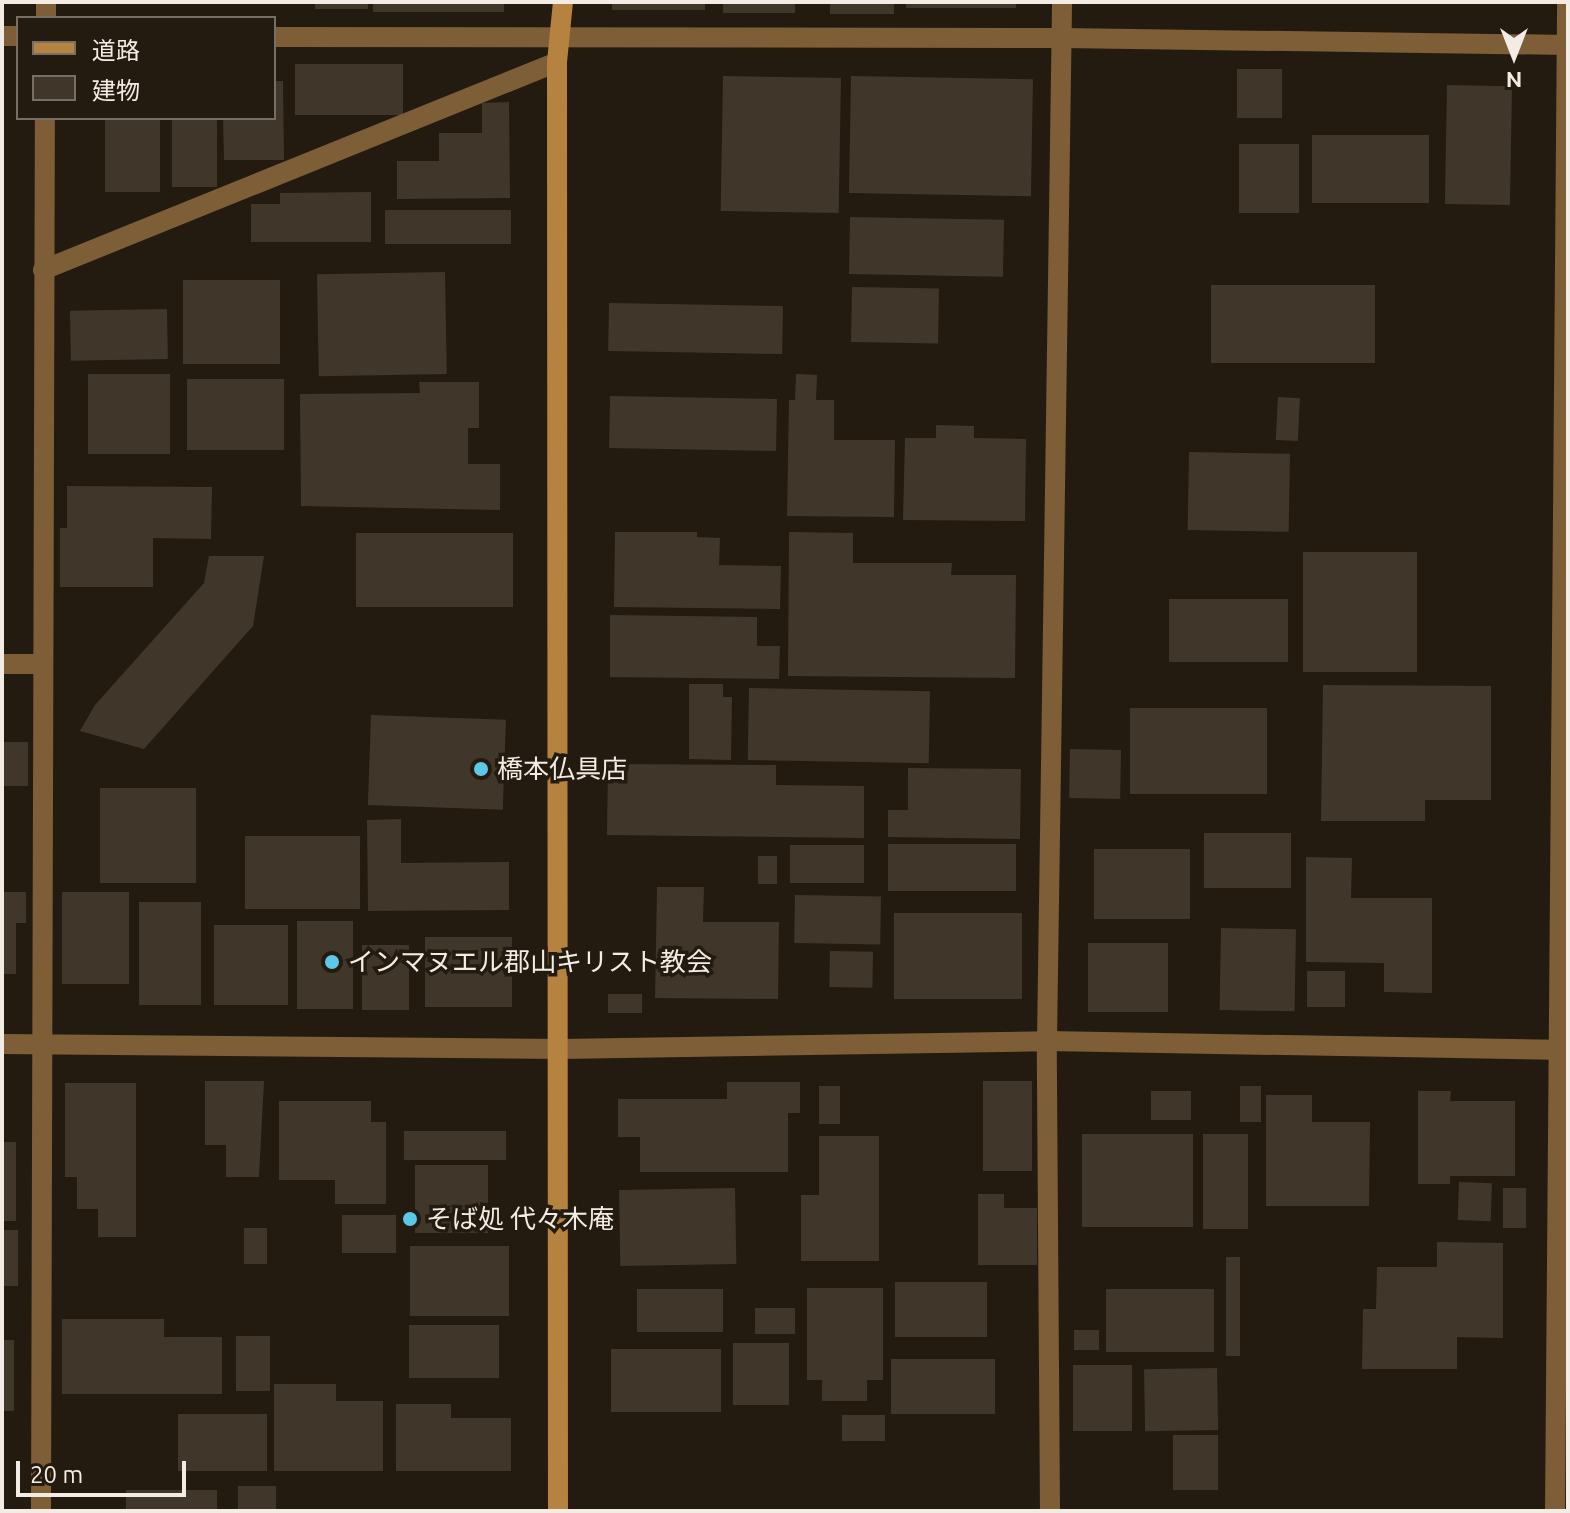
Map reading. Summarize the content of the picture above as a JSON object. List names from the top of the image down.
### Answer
{
  "places": ["橋本仏具店", "インマヌエル郡山キリスト教会", "そば処 代々木庵"],
  "legend": ["道路", "建物"],
  "scale_bar": "20 m",
  "north": "bottom"
}
